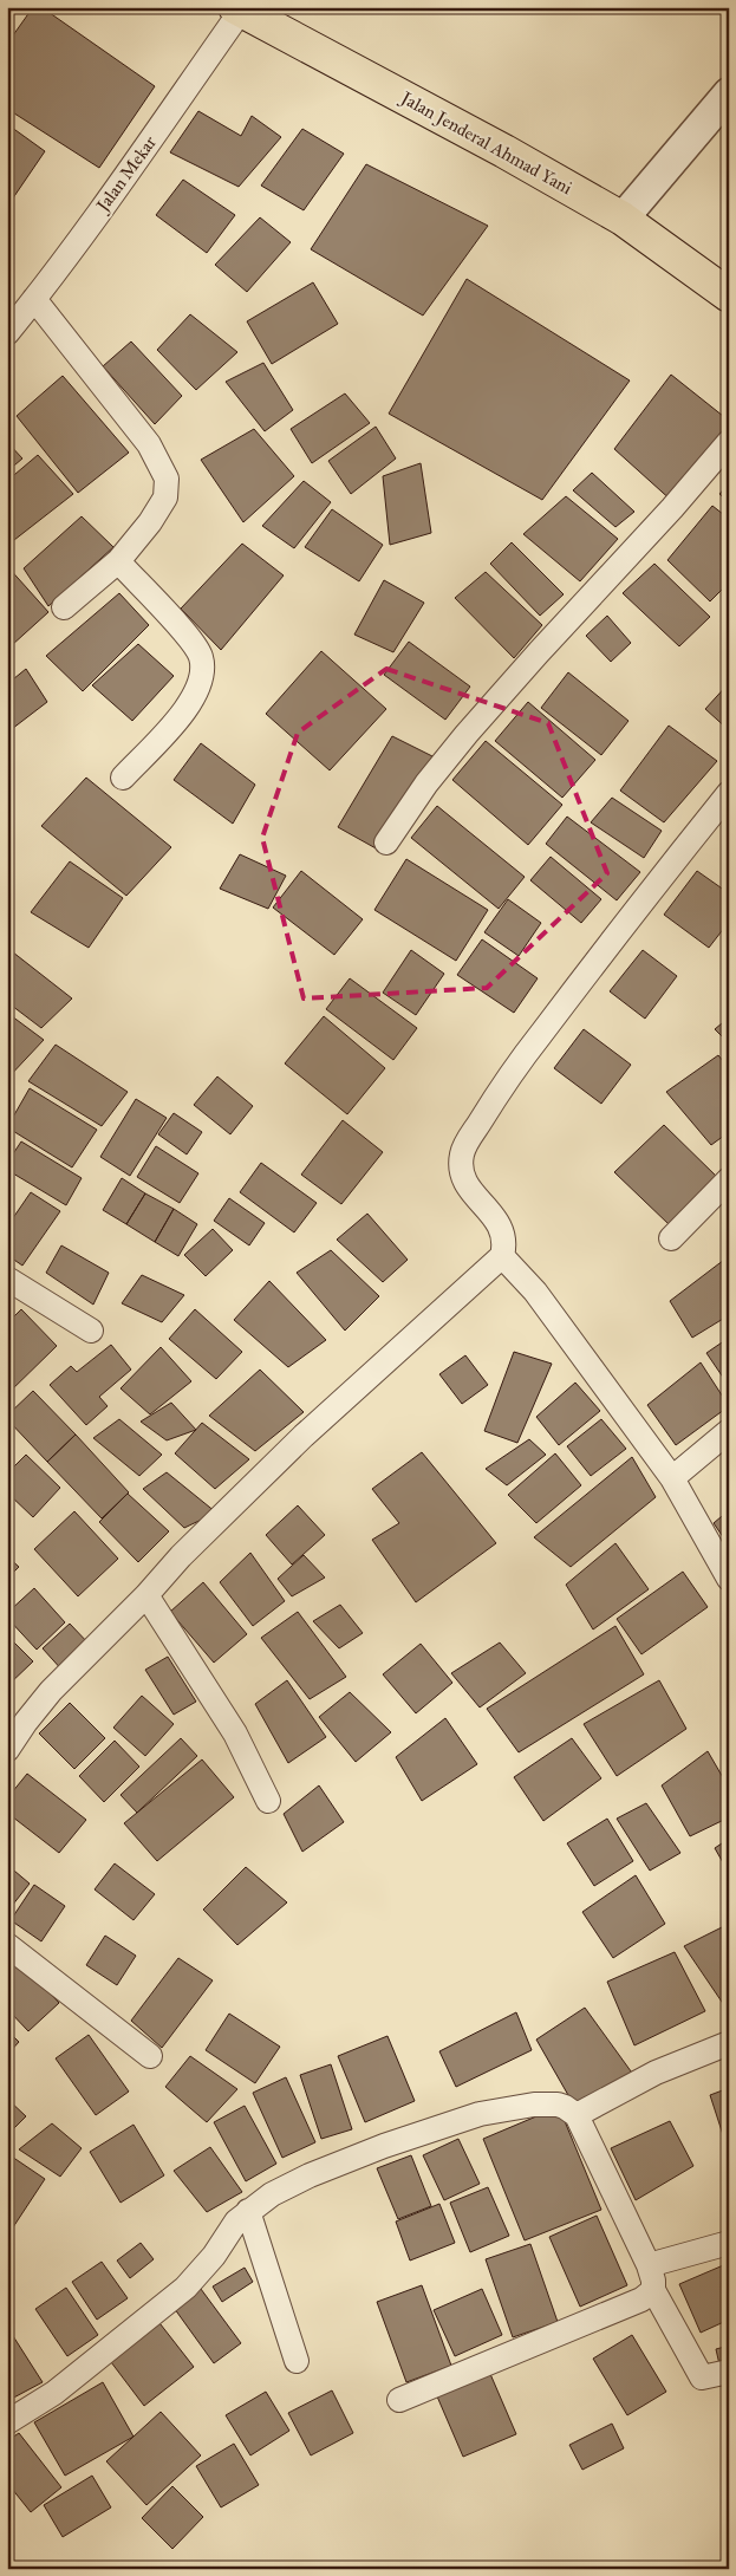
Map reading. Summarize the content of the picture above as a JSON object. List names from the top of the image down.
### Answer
{
  "streets": {
    "highway": ["Jalan Jenderal Ahmad Yani"],
    "street": ["Jalan Mekar"]
  },
  "crossings": [
    ["Jalan Jenderal Ahmad Yani", "Jalan Mekar"]
  ]
}
